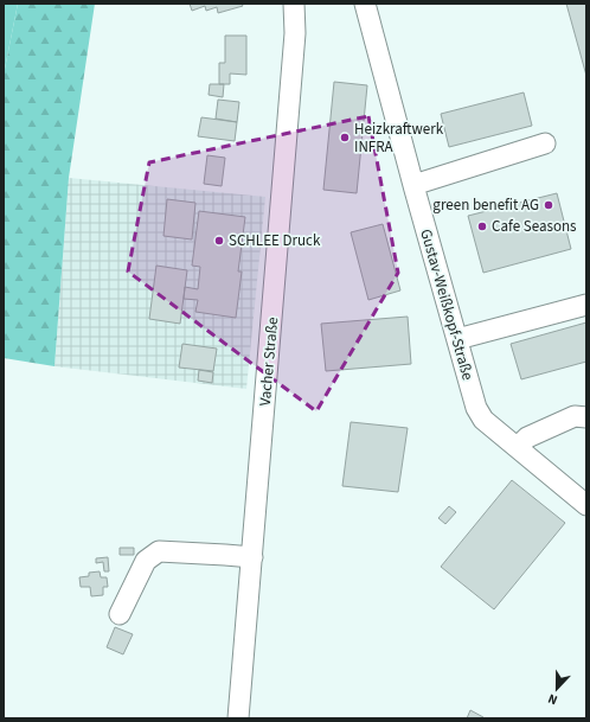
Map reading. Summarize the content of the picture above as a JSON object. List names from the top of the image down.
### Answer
{
  "streets": {
    "street": ["Gustav-Weißkopf-Straße", "Vacher Straße"]
  },
  "places": [
    "Heizkraftwerk INFRA",
    "green benefit AG",
    "Cafe Seasons",
    "SCHLEE Druck"
  ],
  "north": "bottom"
}
